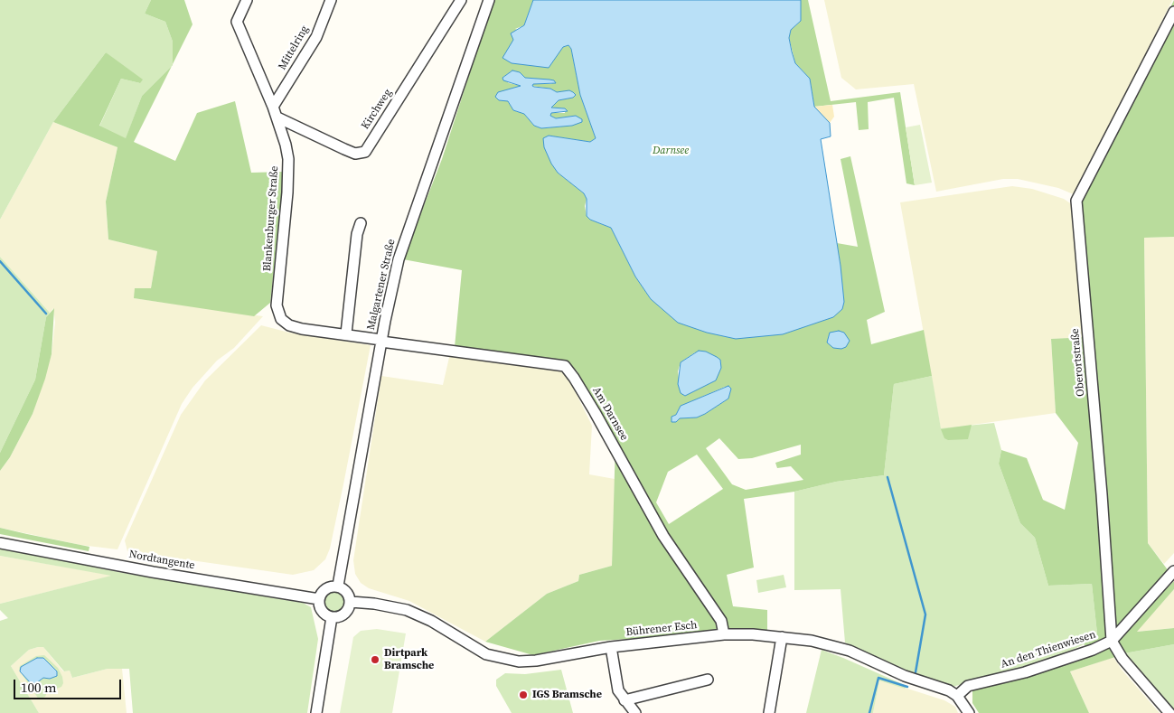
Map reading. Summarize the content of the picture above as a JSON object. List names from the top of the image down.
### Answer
{
  "streets": {
    "street": [
      "Mittelring",
      "Kirchweg",
      "Blankenburger Straße",
      "Malgartener Straße",
      "Oberortstraße",
      "Am Darnsee",
      "Nordtangente",
      "Bührener Esch",
      "An den Thienwiesen"
    ]
  },
  "crossings": [
    ["Mittelring", "Blankenburger Straße"],
    ["Kirchweg", "Blankenburger Straße"],
    ["Blankenburger Straße", "Malgartener Straße"],
    ["Blankenburger Straße", "Am Darnsee"],
    ["Malgartener Straße", "Am Darnsee"],
    ["Malgartener Straße", "Nordtangente"],
    ["Malgartener Straße", "Bührener Esch"],
    ["Oberortstraße", "An den Thienwiesen"],
    ["Am Darnsee", "Bührener Esch"],
    ["Nordtangente", "Bührener Esch"],
    ["Bührener Esch", "An den Thienwiesen"]
  ],
  "parks": ["Darnsee"],
  "places": ["Dirtpark Bramsche", "IGS Bramsche"],
  "scale_bar": "100 m"
}
